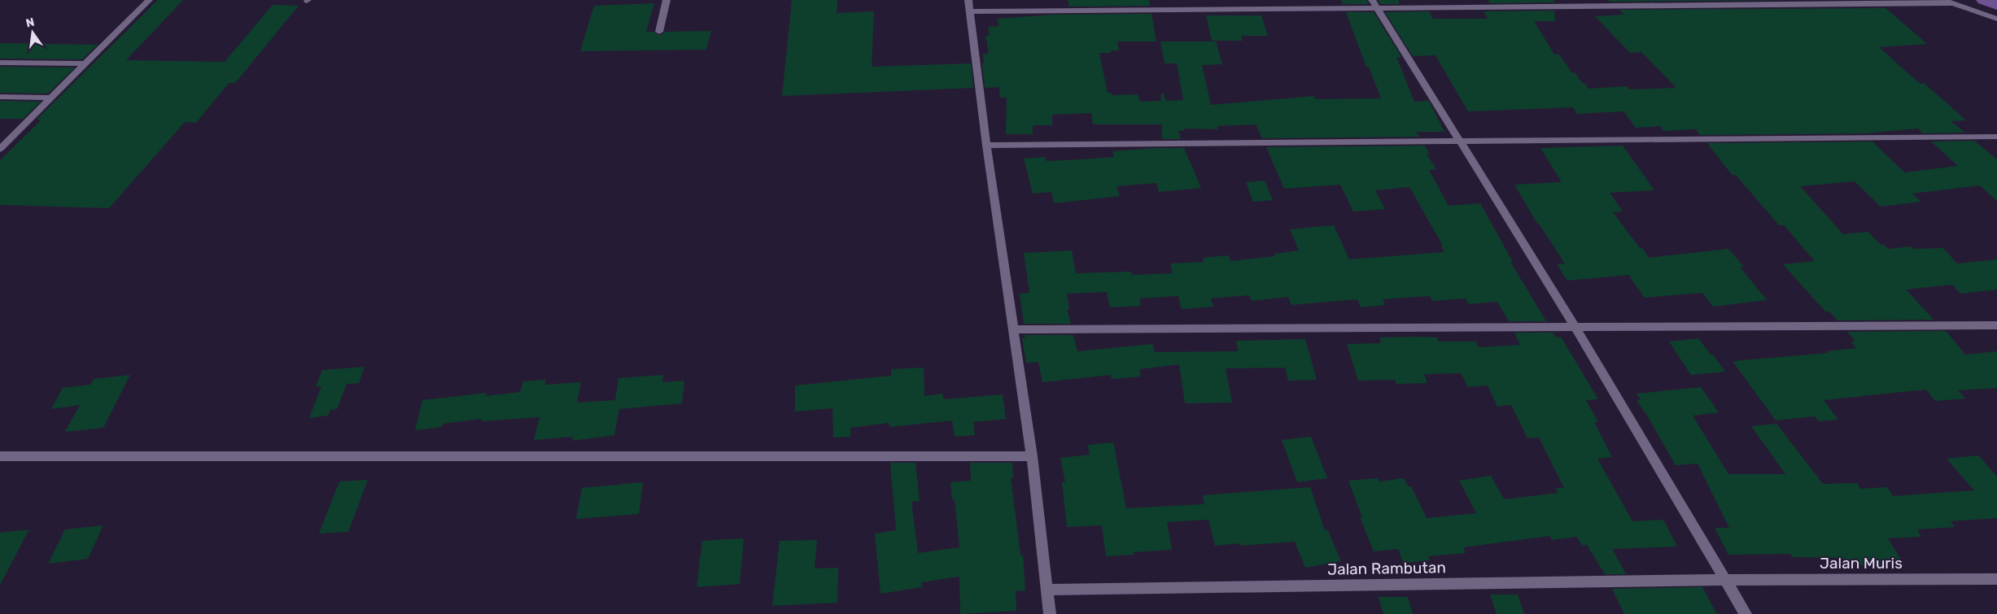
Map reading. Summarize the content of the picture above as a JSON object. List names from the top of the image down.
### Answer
{
  "streets": {
    "street": ["Jalan Muris", "Jalan Rambutan"]
  },
  "crossings": [
    ["Jalan Muris", "Jalan Rambutan"]
  ],
  "north": "top"
}
